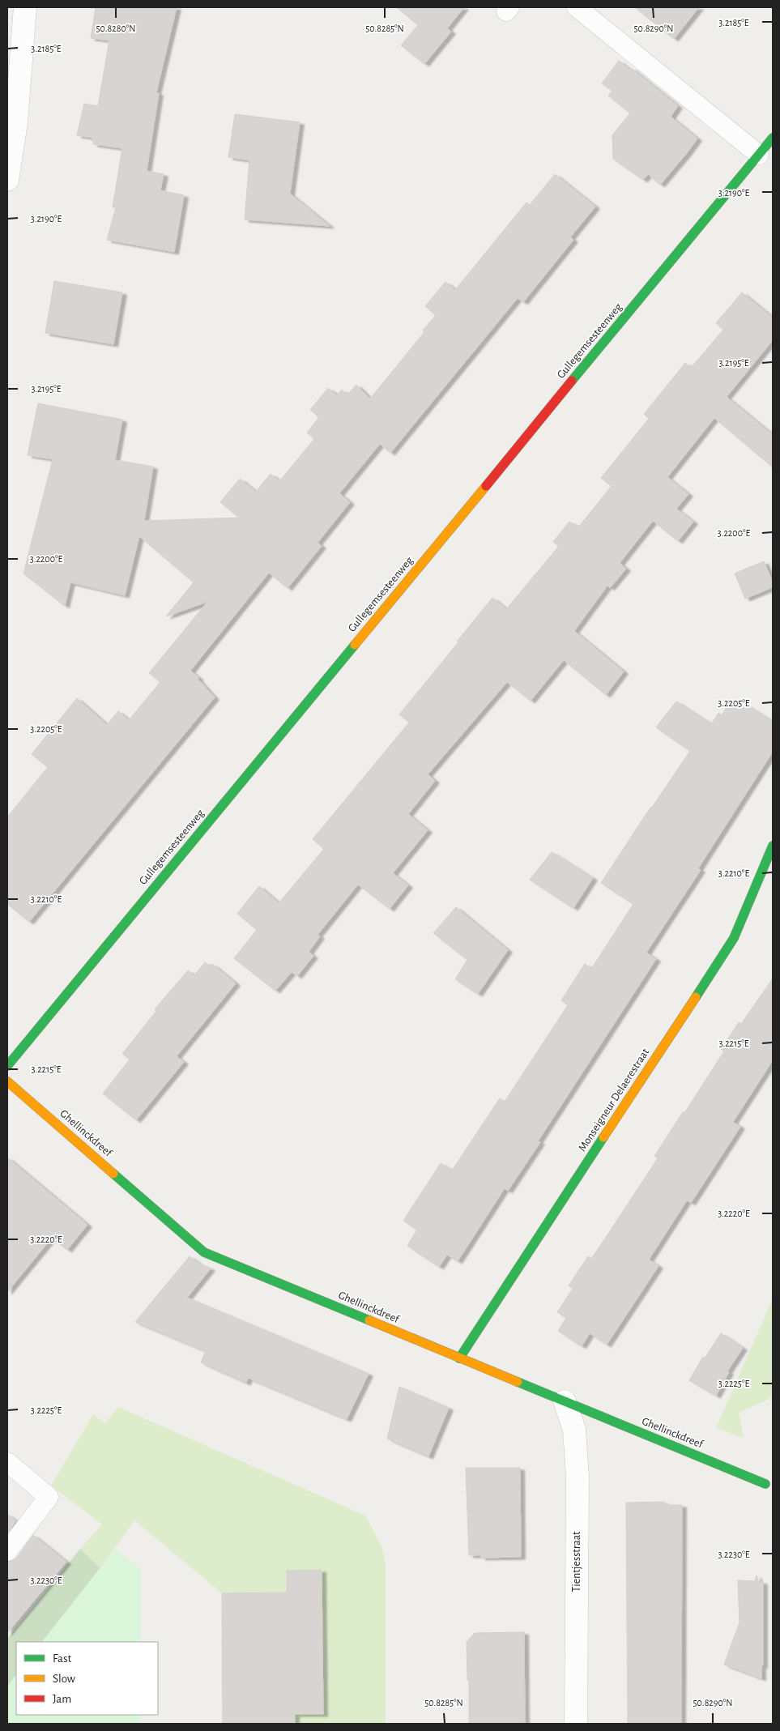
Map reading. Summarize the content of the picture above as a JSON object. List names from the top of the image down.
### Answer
{
  "streets": {
    "street": [
      "Gullegemsesteenweg",
      "Monseigneur Delaerestraat",
      "Ghellinckdreef",
      "Tientjesstraat"
    ]
  },
  "crossings": [
    ["Monseigneur Delaerestraat", "Ghellinckdreef"],
    ["Ghellinckdreef", "Tientjesstraat"]
  ],
  "legend": ["Fast", "Slow", "Jam"],
  "coordinates": [
    "3.2185°E",
    "50.8280°N",
    "50.8285°N",
    "50.8290°N",
    "3.2190°E",
    "3.2195°E",
    "3.2200°E",
    "3.2205°E",
    "3.2210°E",
    "3.2215°E",
    "3.2220°E",
    "3.2225°E",
    "3.2230°E"
  ]
}
